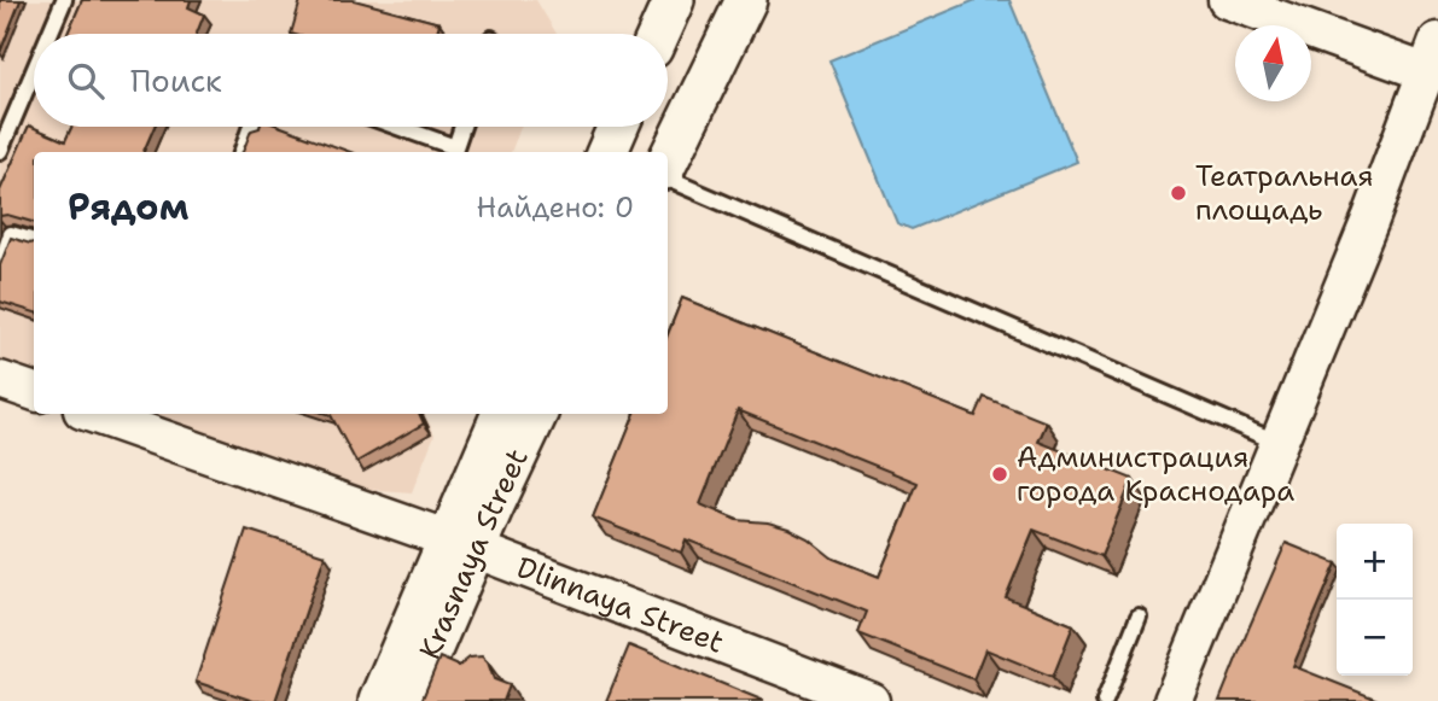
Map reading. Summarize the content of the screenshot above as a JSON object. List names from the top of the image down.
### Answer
{
  "streets": {
    "main road": ["Krasnaya Street"],
    "street": ["Dlinnaya Street"]
  },
  "crossings": [
    ["Krasnaya Street", "Dlinnaya Street"]
  ],
  "places": ["Театральная площадь", "Администрация города Краснодара"],
  "north": "top",
  "page": {
    "search": "Поиск",
    "heading": ["Рядом", "Найдено: 0"],
    "map_buttons": ["+", "−"]
  }
}
